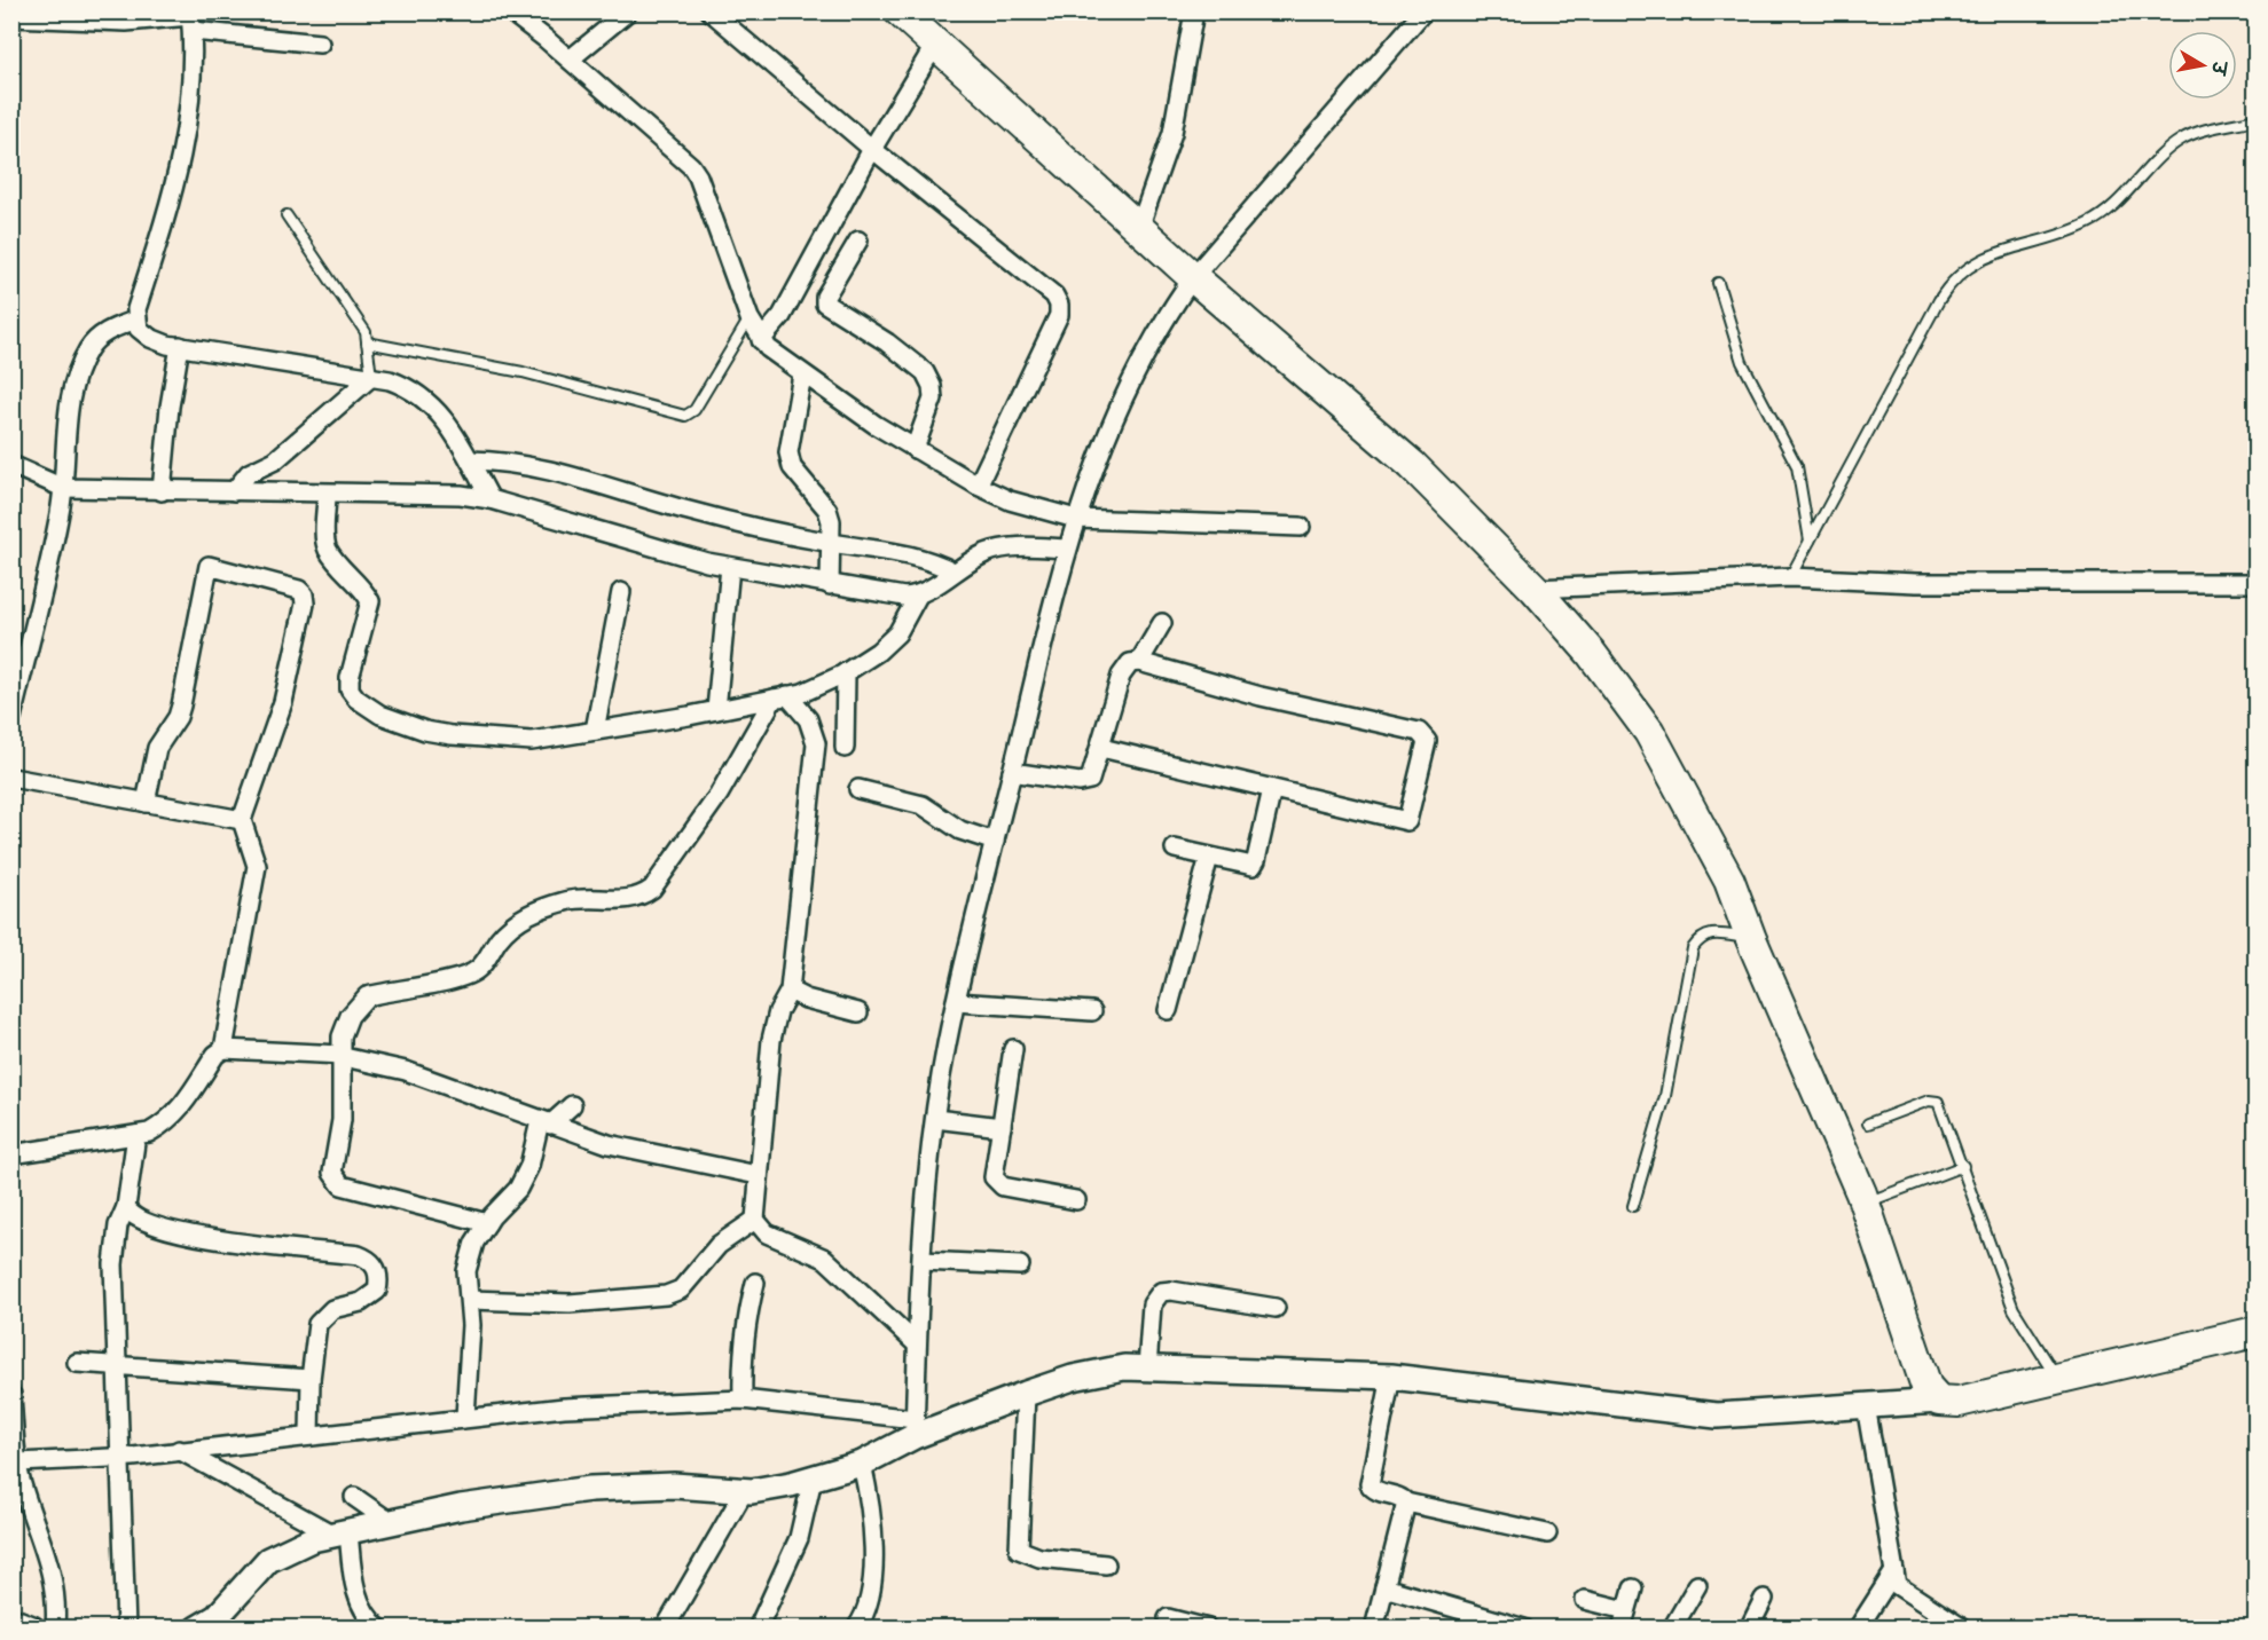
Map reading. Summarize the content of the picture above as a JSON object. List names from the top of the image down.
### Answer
{
  "north": "right"
}
